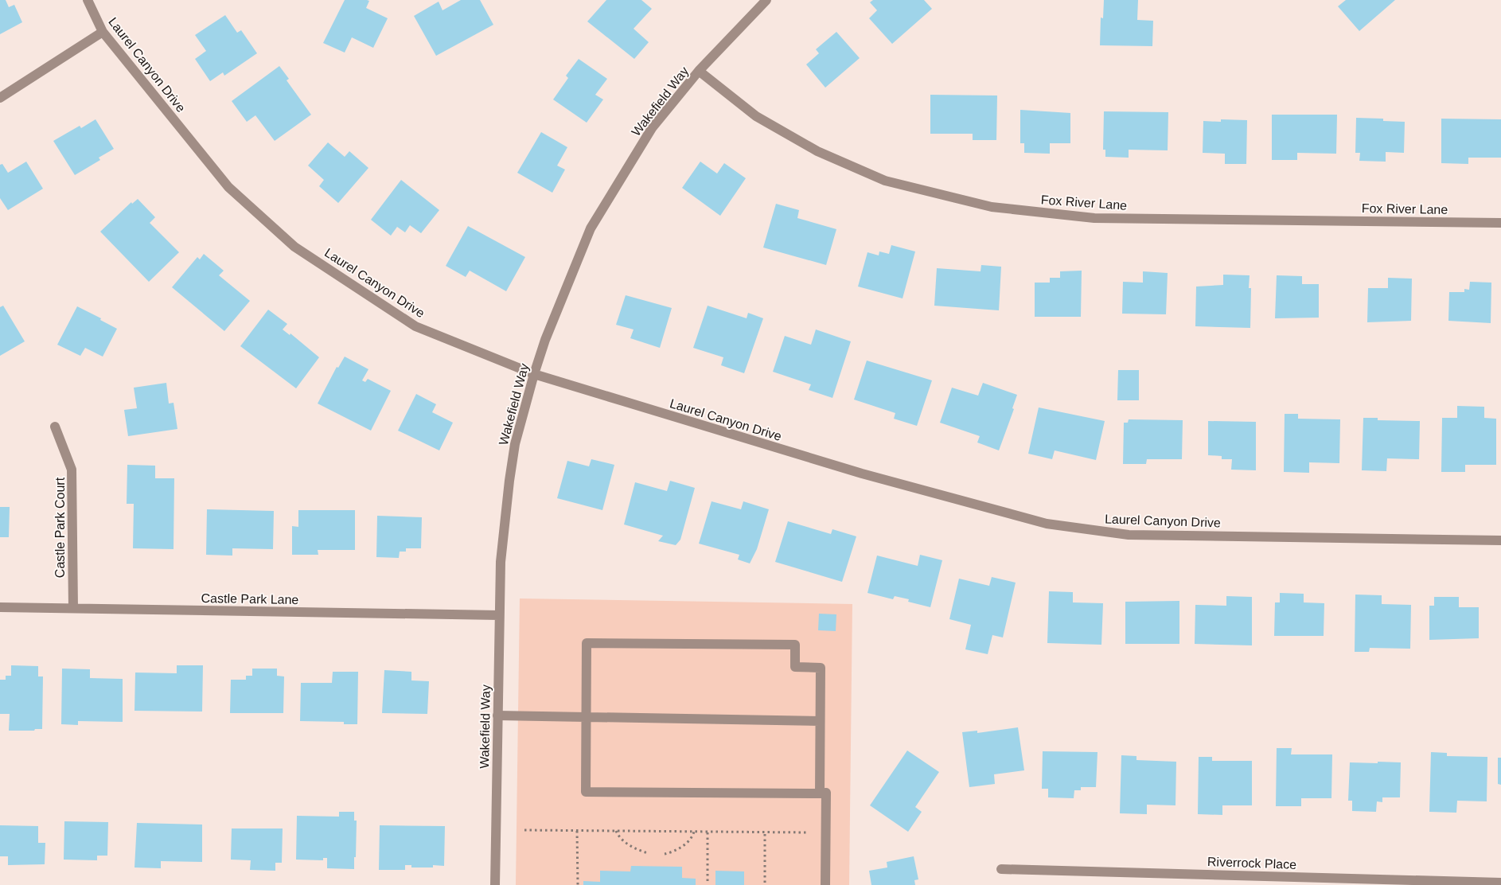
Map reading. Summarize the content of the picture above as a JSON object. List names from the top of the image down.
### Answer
{
  "streets": {
    "street": [
      "Laurel Canyon Drive",
      "Wakefield Way",
      "Fox River Lane",
      "Castle Park Court",
      "Castle Park Lane",
      "Riverrock Place"
    ]
  },
  "crossings": [
    ["Laurel Canyon Drive", "Wakefield Way"],
    ["Wakefield Way", "Fox River Lane"],
    ["Wakefield Way", "Castle Park Lane"],
    ["Castle Park Court", "Castle Park Lane"]
  ]
}
